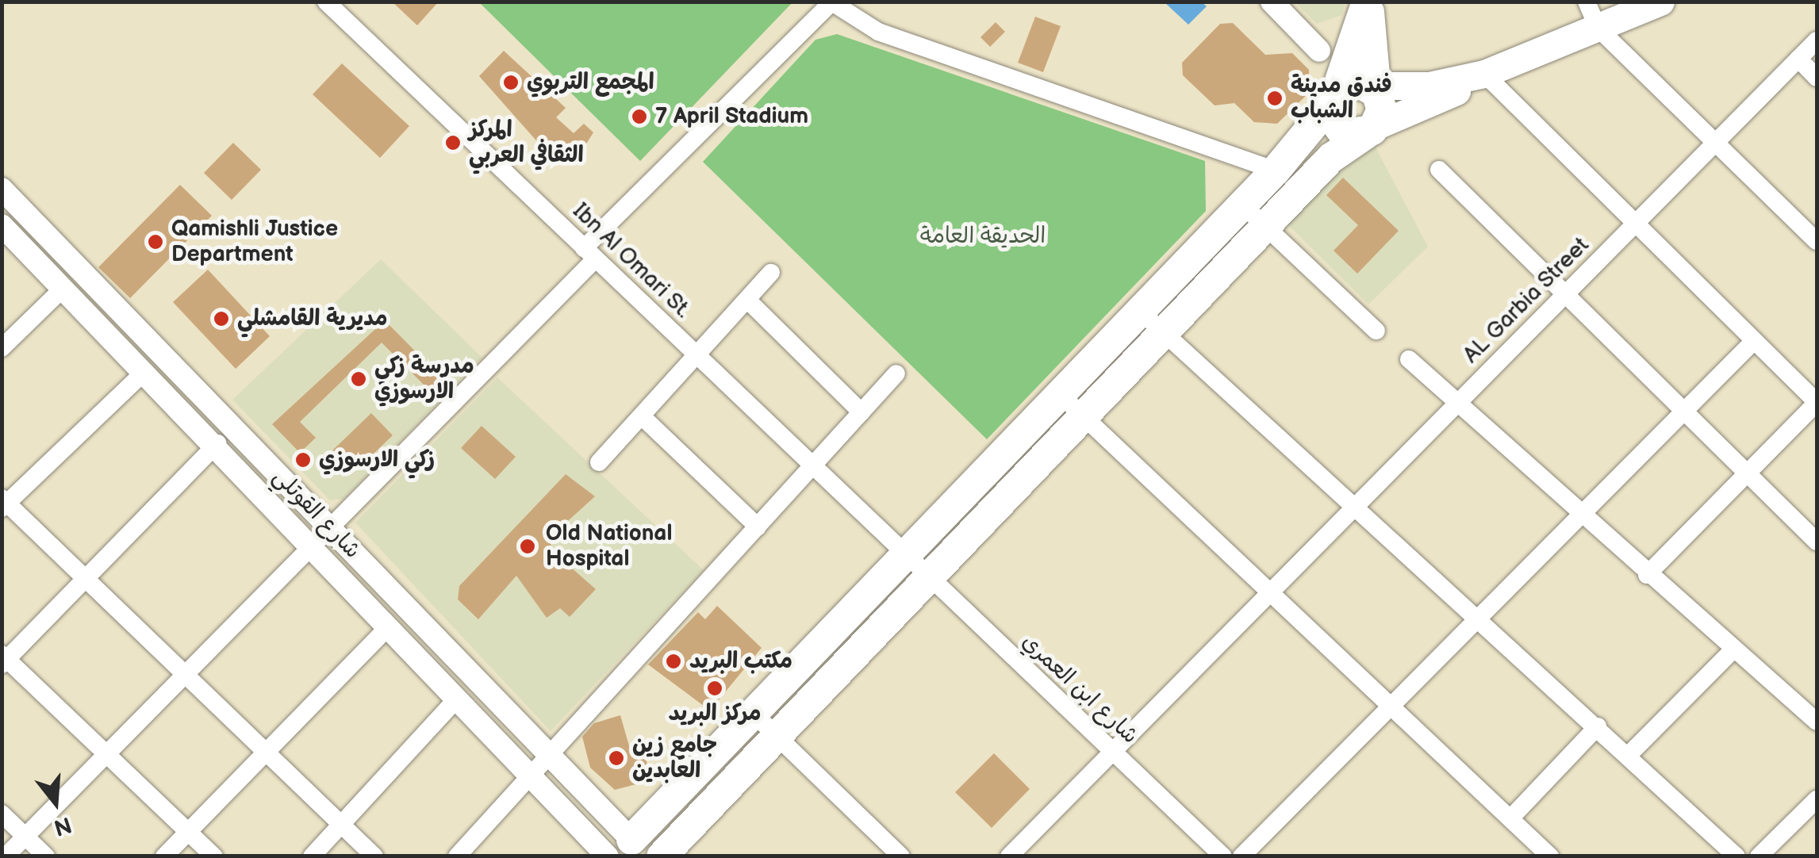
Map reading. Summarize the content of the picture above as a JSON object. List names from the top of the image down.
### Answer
{
  "streets": {
    "street": [
      "Ibn Al Omari St.",
      "AL Garbia Street",
      "شارع القوتلي",
      "شارع ابن العمري"
    ]
  },
  "crossings": [
    ["Ibn Al Omari St.", "شارع ابن العمري"]
  ],
  "parks": ["الحديقة العامة"],
  "places": [
    "المجمع التربوي",
    "فندق مدينة الشباب",
    "7 April Stadium",
    "المركز الثقافي العربي",
    "Qamishli Justice Department",
    "مديرية القامشلي",
    "مدرسة زكي الارسوزي",
    "زكي الارسوزي",
    "Old National Hospital",
    "مكتب البريد",
    "مركز البريد",
    "جامع زين العابدين"
  ],
  "north": "bottom"
}
